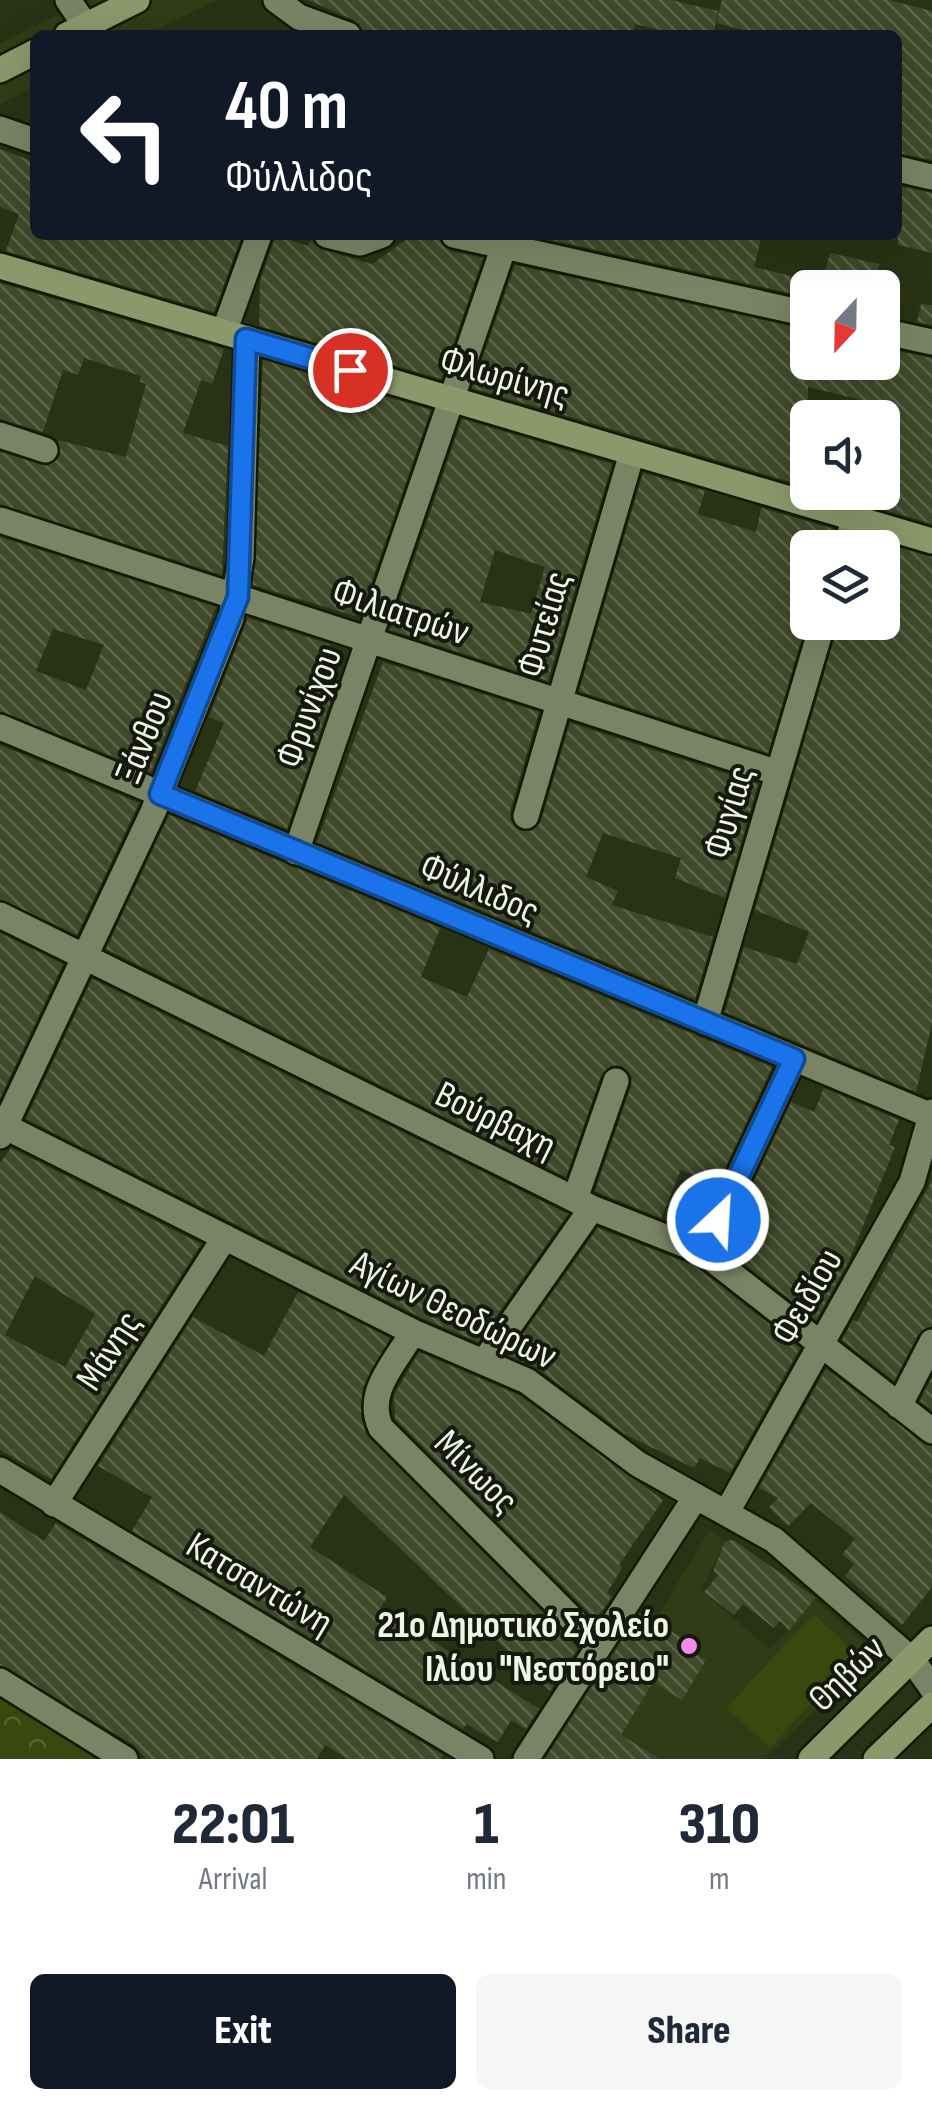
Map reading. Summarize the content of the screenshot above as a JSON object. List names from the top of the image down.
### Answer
{
  "streets": {
    "street": [
      "Φλωρίνης",
      "Φιλιατρών",
      "Φυτείας",
      "Φρυνίχου",
      "Ξάνθου",
      "Φυγίας",
      "Φύλλιδος",
      "Βούρβαχη",
      "Φειδίου",
      "Αγίων Θεοδώρων",
      "Μάνης",
      "Μίνωος",
      "Κατσαντώνη",
      "Θηβών"
    ]
  },
  "crossings": [
    ["Φλωρίνης", "Φυτείας"],
    ["Φλωρίνης", "Φρυνίχου"],
    ["Φλωρίνης", "Ξάνθου"],
    ["Φιλιατρών", "Φυτείας"],
    ["Φιλιατρών", "Φρυνίχου"],
    ["Φιλιατρών", "Ξάνθου"],
    ["Φιλιατρών", "Φυγίας"],
    ["Φρυνίχου", "Φύλλιδος"],
    ["Ξάνθου", "Φύλλιδος"],
    ["Ξάνθου", "Βούρβαχη"],
    ["Ξάνθου", "Αγίων Θεοδώρων"],
    ["Φυγίας", "Φύλλιδος"],
    ["Φύλλιδος", "Φειδίου"],
    ["Βούρβαχη", "Φειδίου"],
    ["Φειδίου", "Αγίων Θεοδώρων"],
    ["Αγίων Θεοδώρων", "Μάνης"],
    ["Αγίων Θεοδώρων", "Μίνωος"],
    ["Αγίων Θεοδώρων", "Θηβών"],
    ["Μάνης", "Κατσαντώνη"]
  ],
  "places": ["21ο Δημοτικό Σχολείο Ιλίου \"Νεστόρειο\""],
  "north": "bottom",
  "page": {
    "turn": ["40 m", "Φύλλιδος"],
    "eta": [
      "22:01",
      "Arrival",
      "1",
      "min",
      "310",
      "m"
    ],
    "buttons": ["Exit", "Share"]
  }
}
